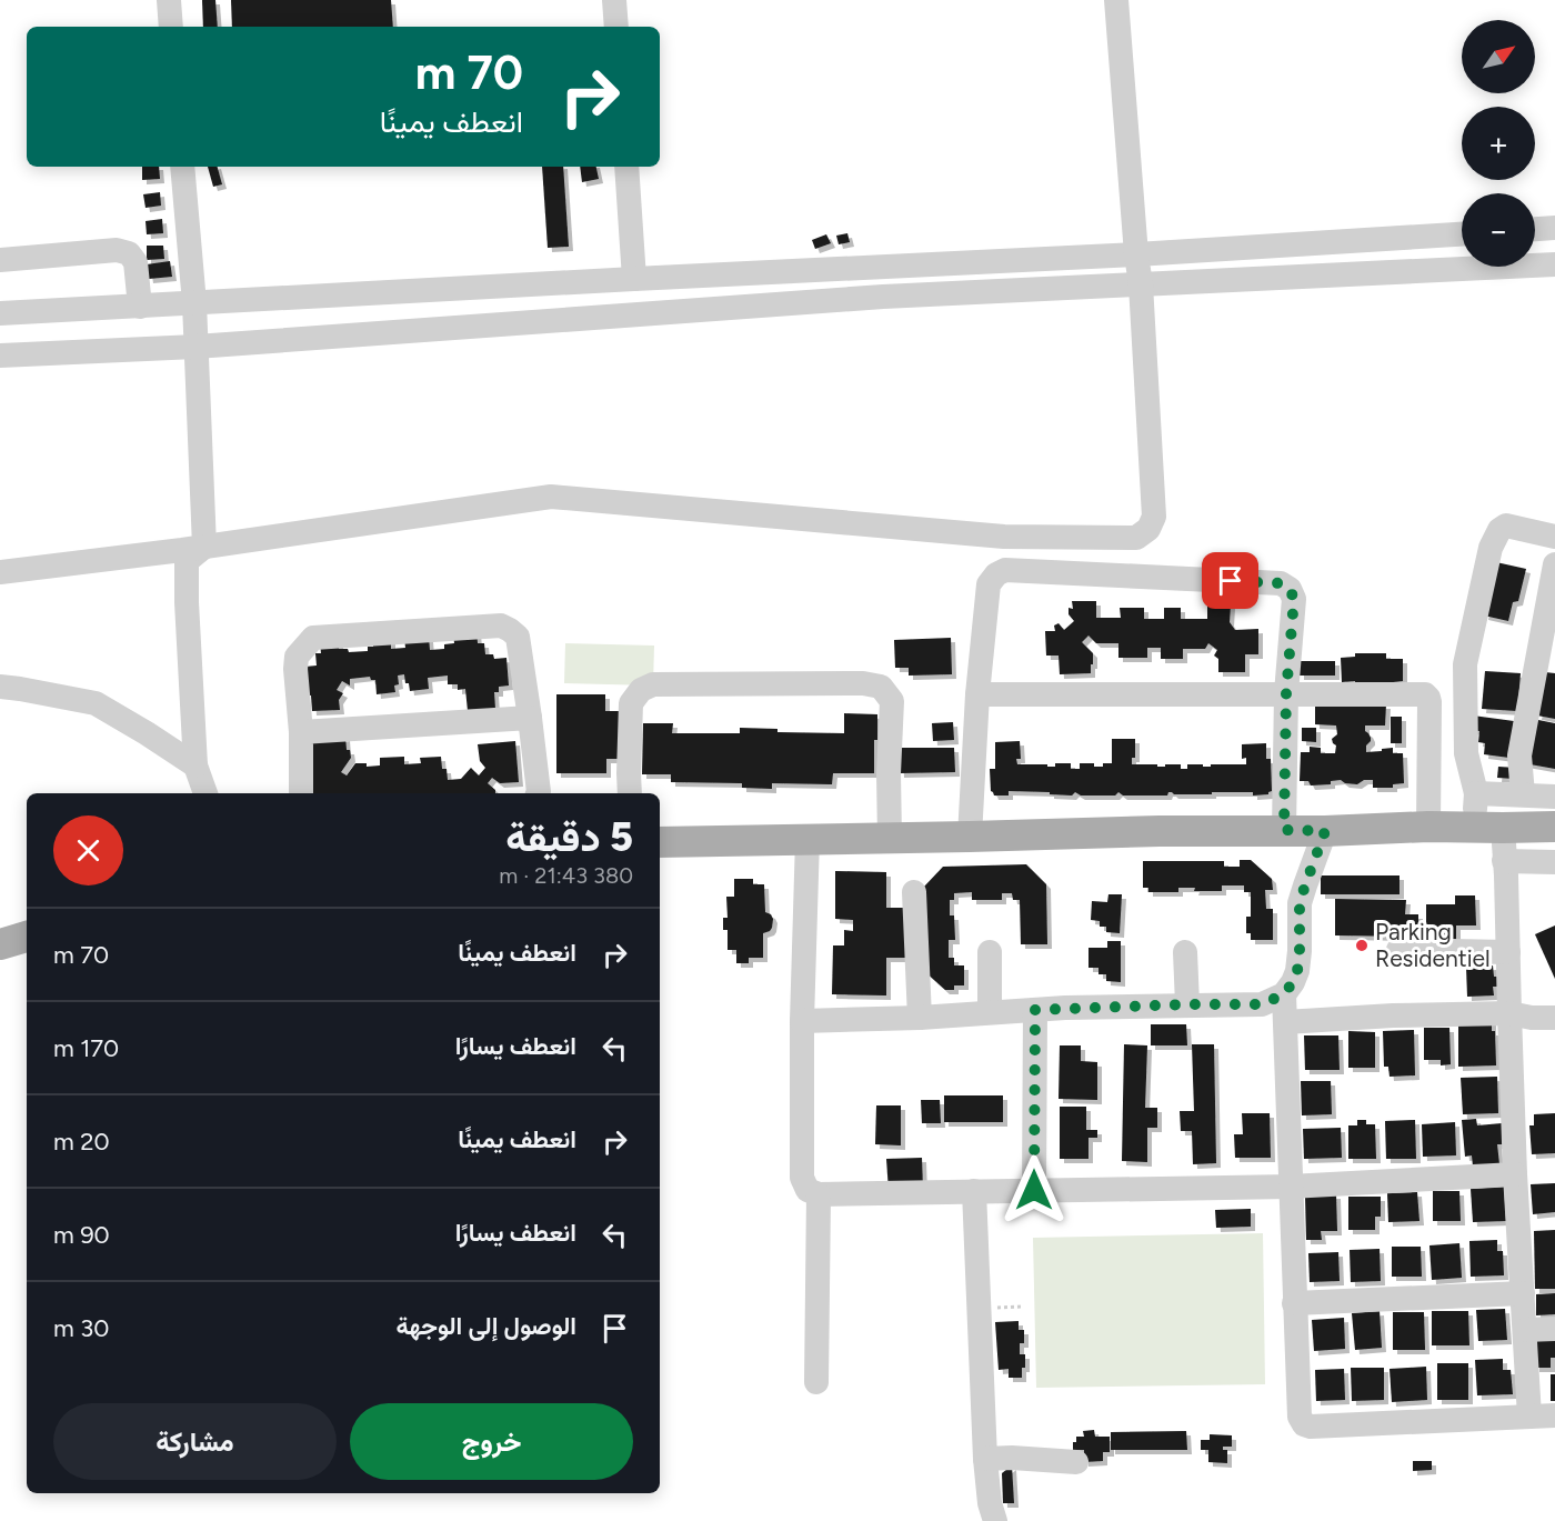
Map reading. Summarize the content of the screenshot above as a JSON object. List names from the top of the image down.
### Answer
{
  "places": ["Parking Residentiel"],
  "north": "top right",
  "page": {
    "map_buttons": ["+", "−"],
    "turn": ["70 m", "انعطف يمينًا"],
    "heading": ["5 دقيقة", "380 m · 21:43"],
    "list": [
      {
        "name": "انعطف يمينًا",
        "value": "70 m"
      },
      {
        "name": "انعطف يسارًا",
        "value": "170 m"
      },
      {
        "name": "انعطف يمينًا",
        "value": "20 m"
      },
      {
        "name": "انعطف يسارًا",
        "value": "90 m"
      },
      {
        "name": "الوصول إلى الوجهة",
        "value": "30 m"
      }
    ],
    "buttons": ["خروج", "مشاركة"]
  }
}
